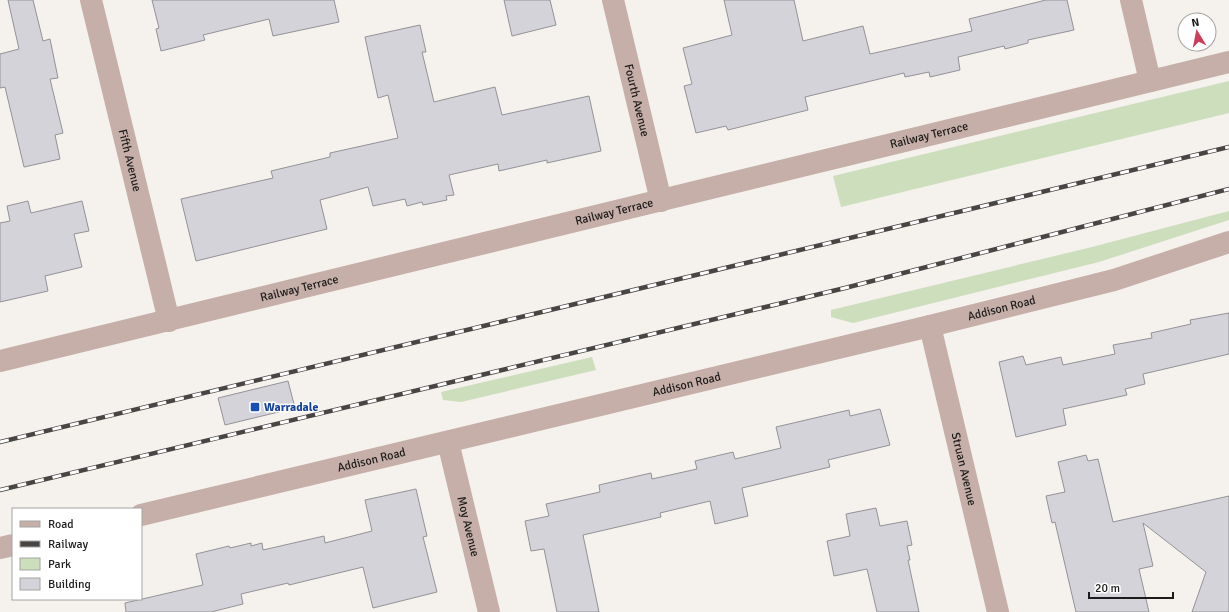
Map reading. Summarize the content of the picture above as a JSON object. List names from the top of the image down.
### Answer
{
  "streets": {
    "street": [
      "Fourth Avenue",
      "Railway Terrace",
      "Fifth Avenue",
      "Addison Road",
      "Struan Avenue",
      "Moy Avenue"
    ]
  },
  "crossings": [
    ["Fourth Avenue", "Railway Terrace"],
    ["Railway Terrace", "Fifth Avenue"],
    ["Addison Road", "Struan Avenue"],
    ["Addison Road", "Moy Avenue"]
  ],
  "places": {
    "transit": ["Warradale"]
  },
  "legend": [
    "Road",
    "Railway",
    "Park",
    "Building"
  ],
  "scale_bar": "20 m",
  "north": "top"
}
